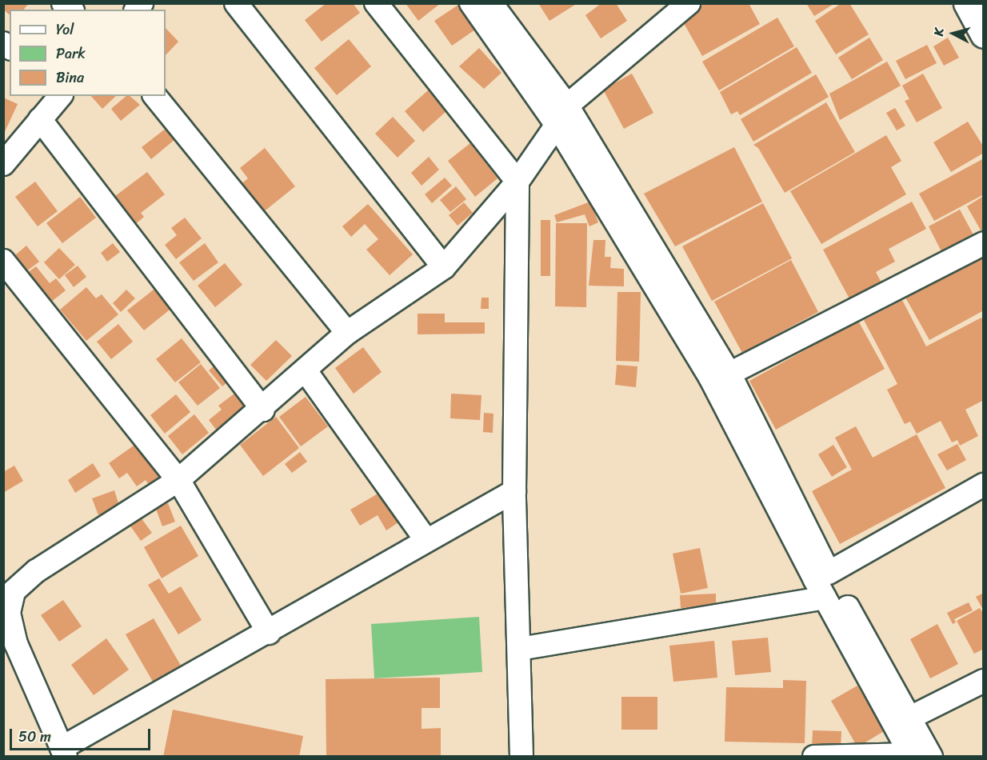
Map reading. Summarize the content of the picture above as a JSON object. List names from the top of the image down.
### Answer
{
  "legend": ["Yol", "Park", "Bina"],
  "scale_bar": "50 m",
  "north": "left"
}
